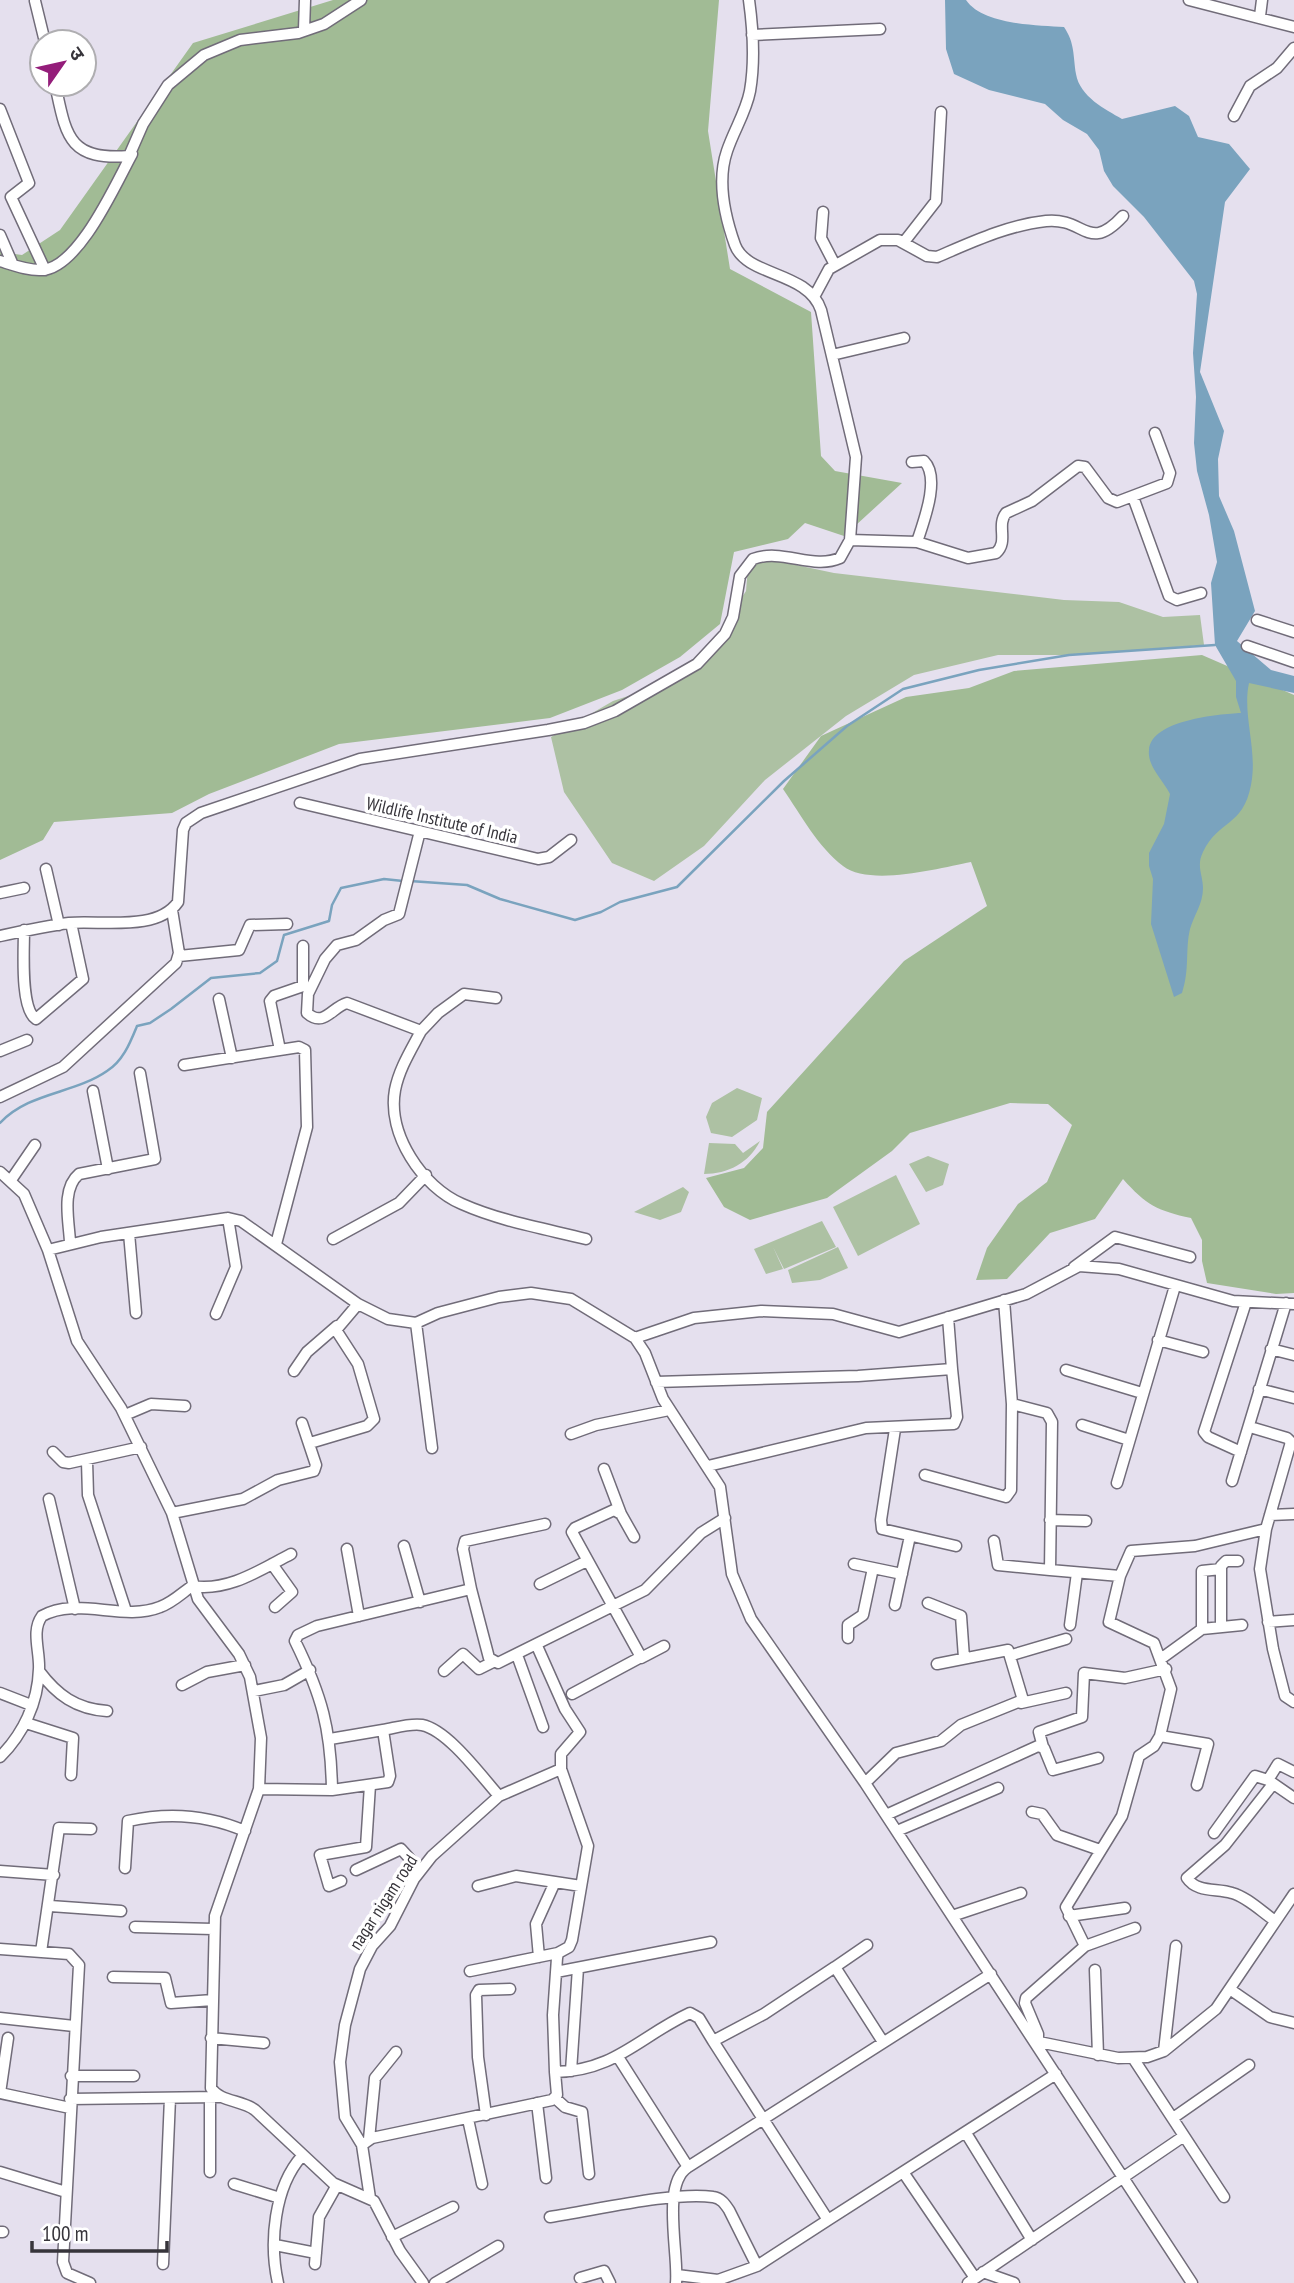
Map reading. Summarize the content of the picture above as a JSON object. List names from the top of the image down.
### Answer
{
  "streets": {
    "street": ["Wildlife Institute of India", "nagar nigam road"]
  },
  "scale_bar": "100 m",
  "north": "top right"
}
